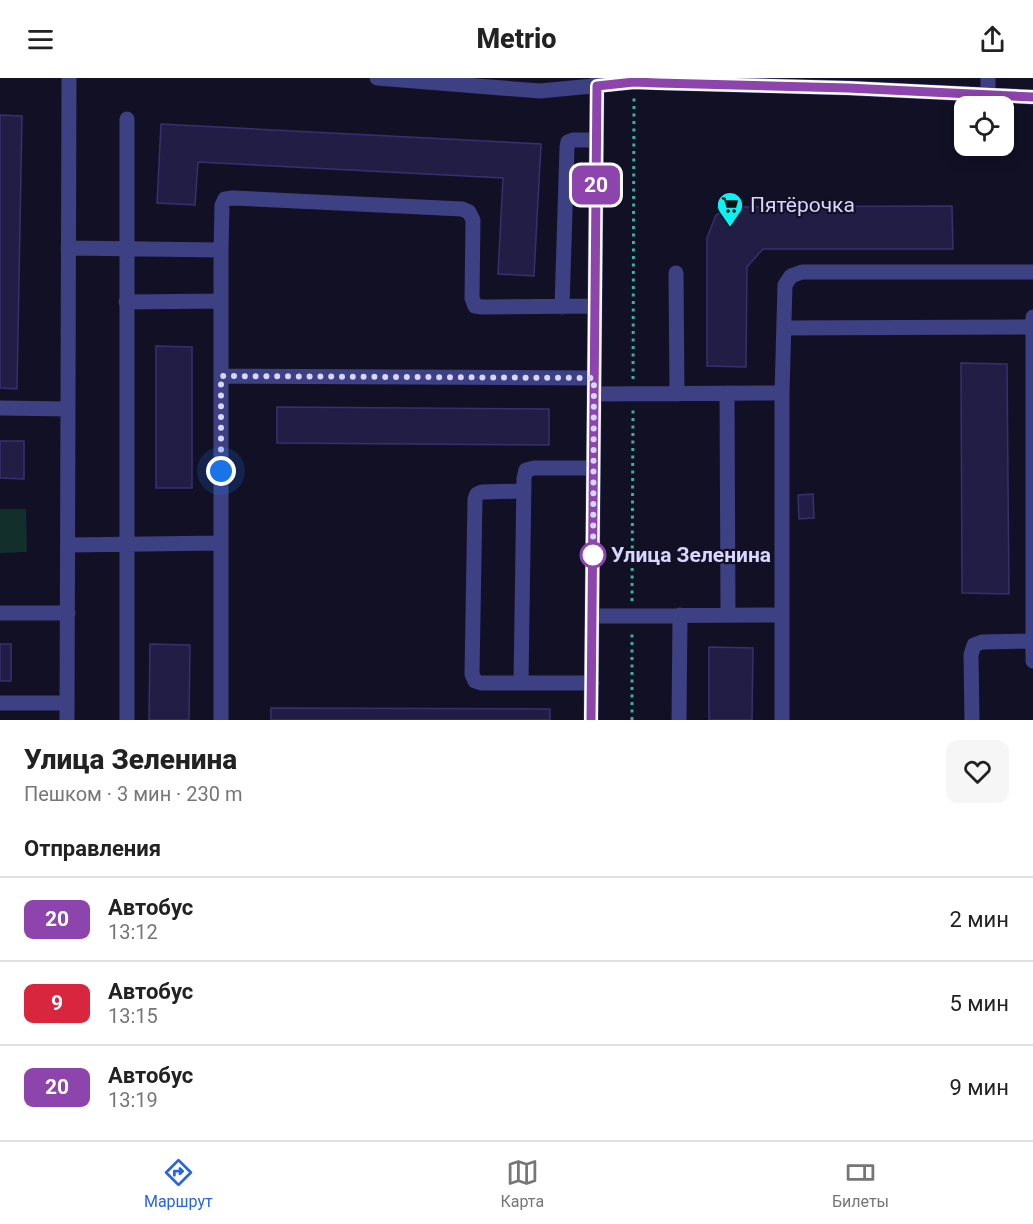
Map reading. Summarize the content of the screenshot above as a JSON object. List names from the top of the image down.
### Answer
{
  "places": {
    "supermarket": ["Пятёрочка"],
    "other": ["Улица Зеленина"]
  },
  "lines": ["bus line 20"],
  "page": {
    "header": "Metrio",
    "on_map": "20",
    "heading": [
      ["Улица Зеленина", "Пешком · 3 мин · 230 m"],
      "Отправления"
    ],
    "list": [
      {
        "mark": "20",
        "name": "Автобус",
        "note": "13:12",
        "value": "2 мин"
      },
      {
        "mark": "9",
        "name": "Автобус",
        "note": "13:15",
        "value": "5 мин"
      },
      {
        "mark": "20",
        "name": "Автобус",
        "note": "13:19",
        "value": "9 мин"
      }
    ],
    "tabs": ["Маршрут", "Карта", "Билеты"]
  }
}
